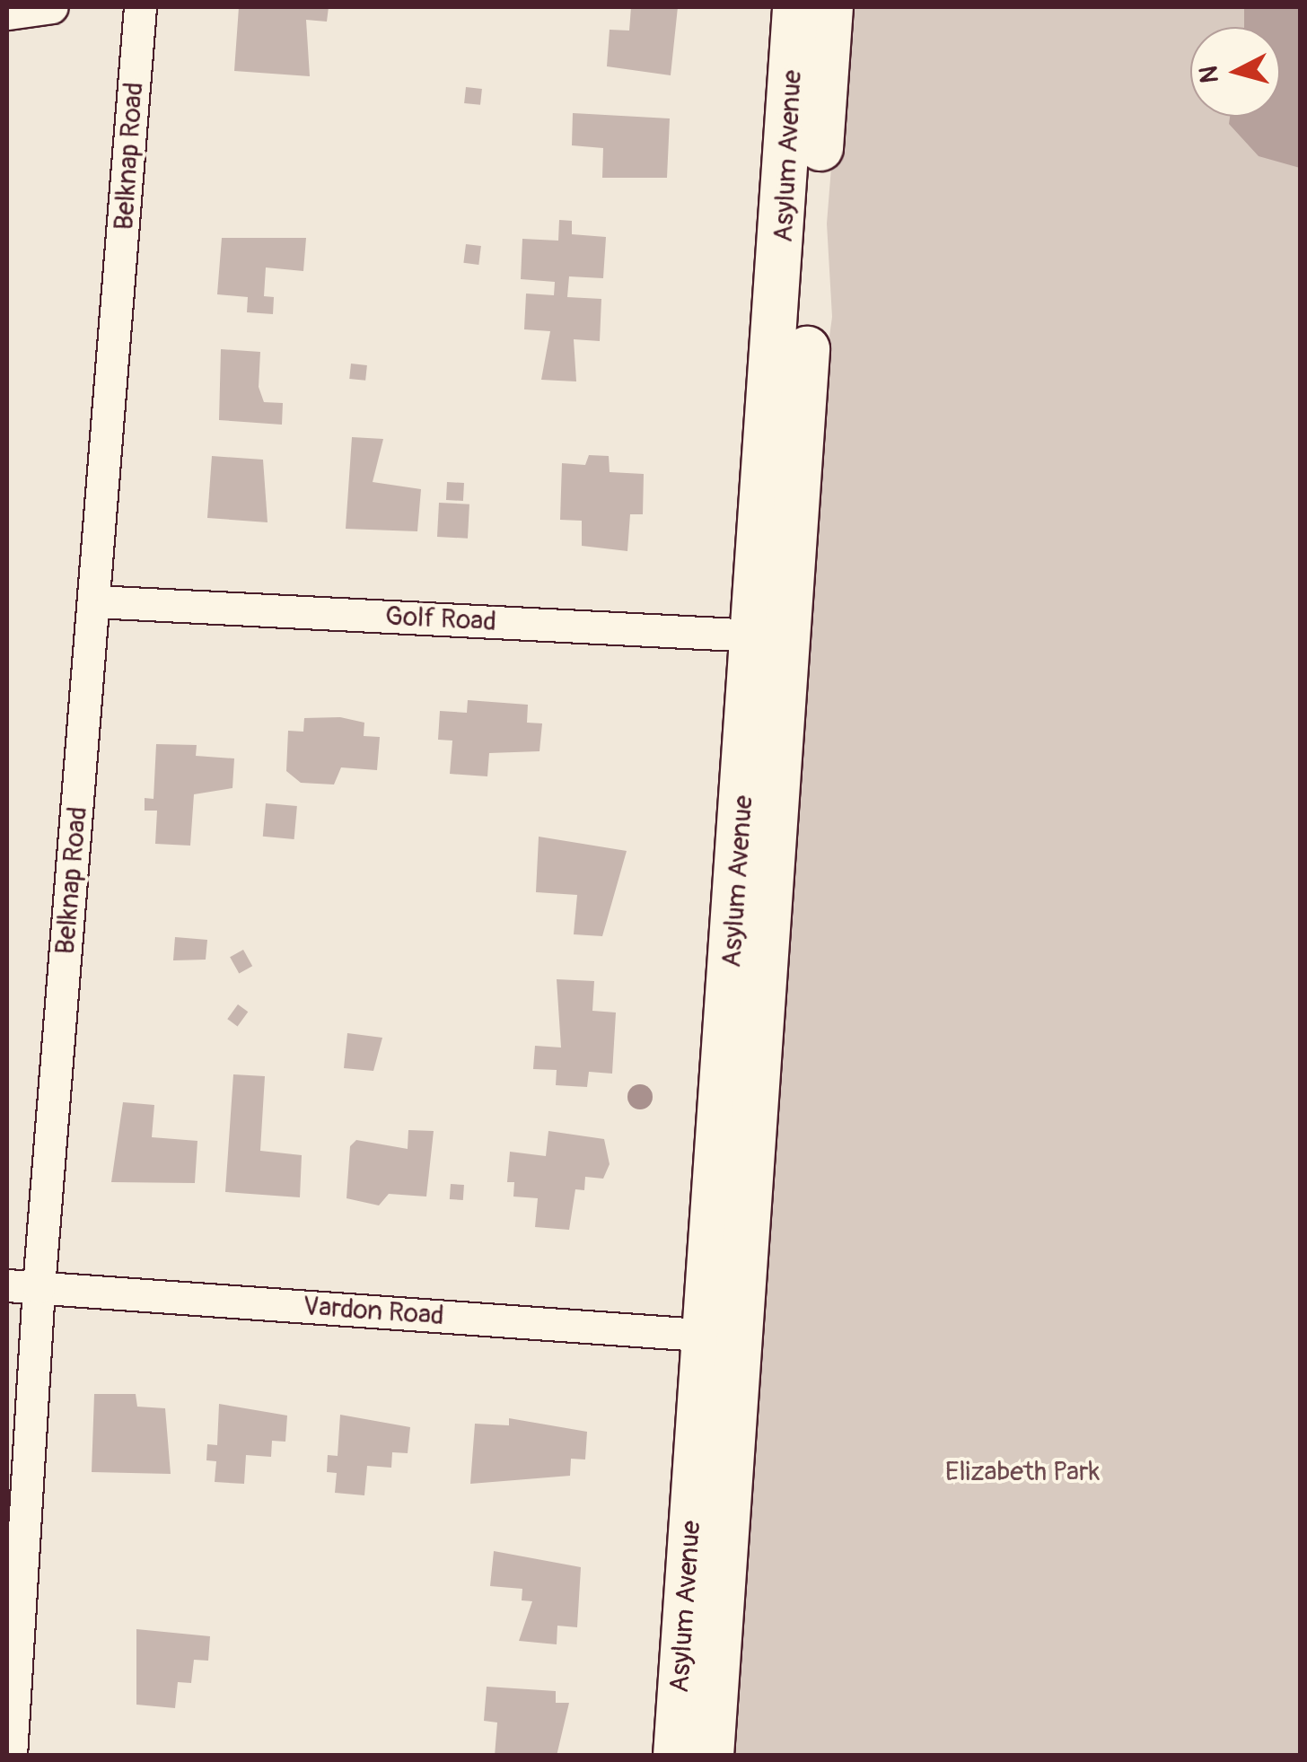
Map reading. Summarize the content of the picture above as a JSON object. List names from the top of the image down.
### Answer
{
  "streets": {
    "main road": ["Asylum Avenue"],
    "street": ["Belknap Road", "Golf Road", "Vardon Road"]
  },
  "crossings": [
    ["Belknap Road", "Golf Road"],
    ["Belknap Road", "Vardon Road"],
    ["Asylum Avenue", "Golf Road"],
    ["Asylum Avenue", "Vardon Road"]
  ],
  "parks": ["Elizabeth Park"],
  "north": "left"
}
